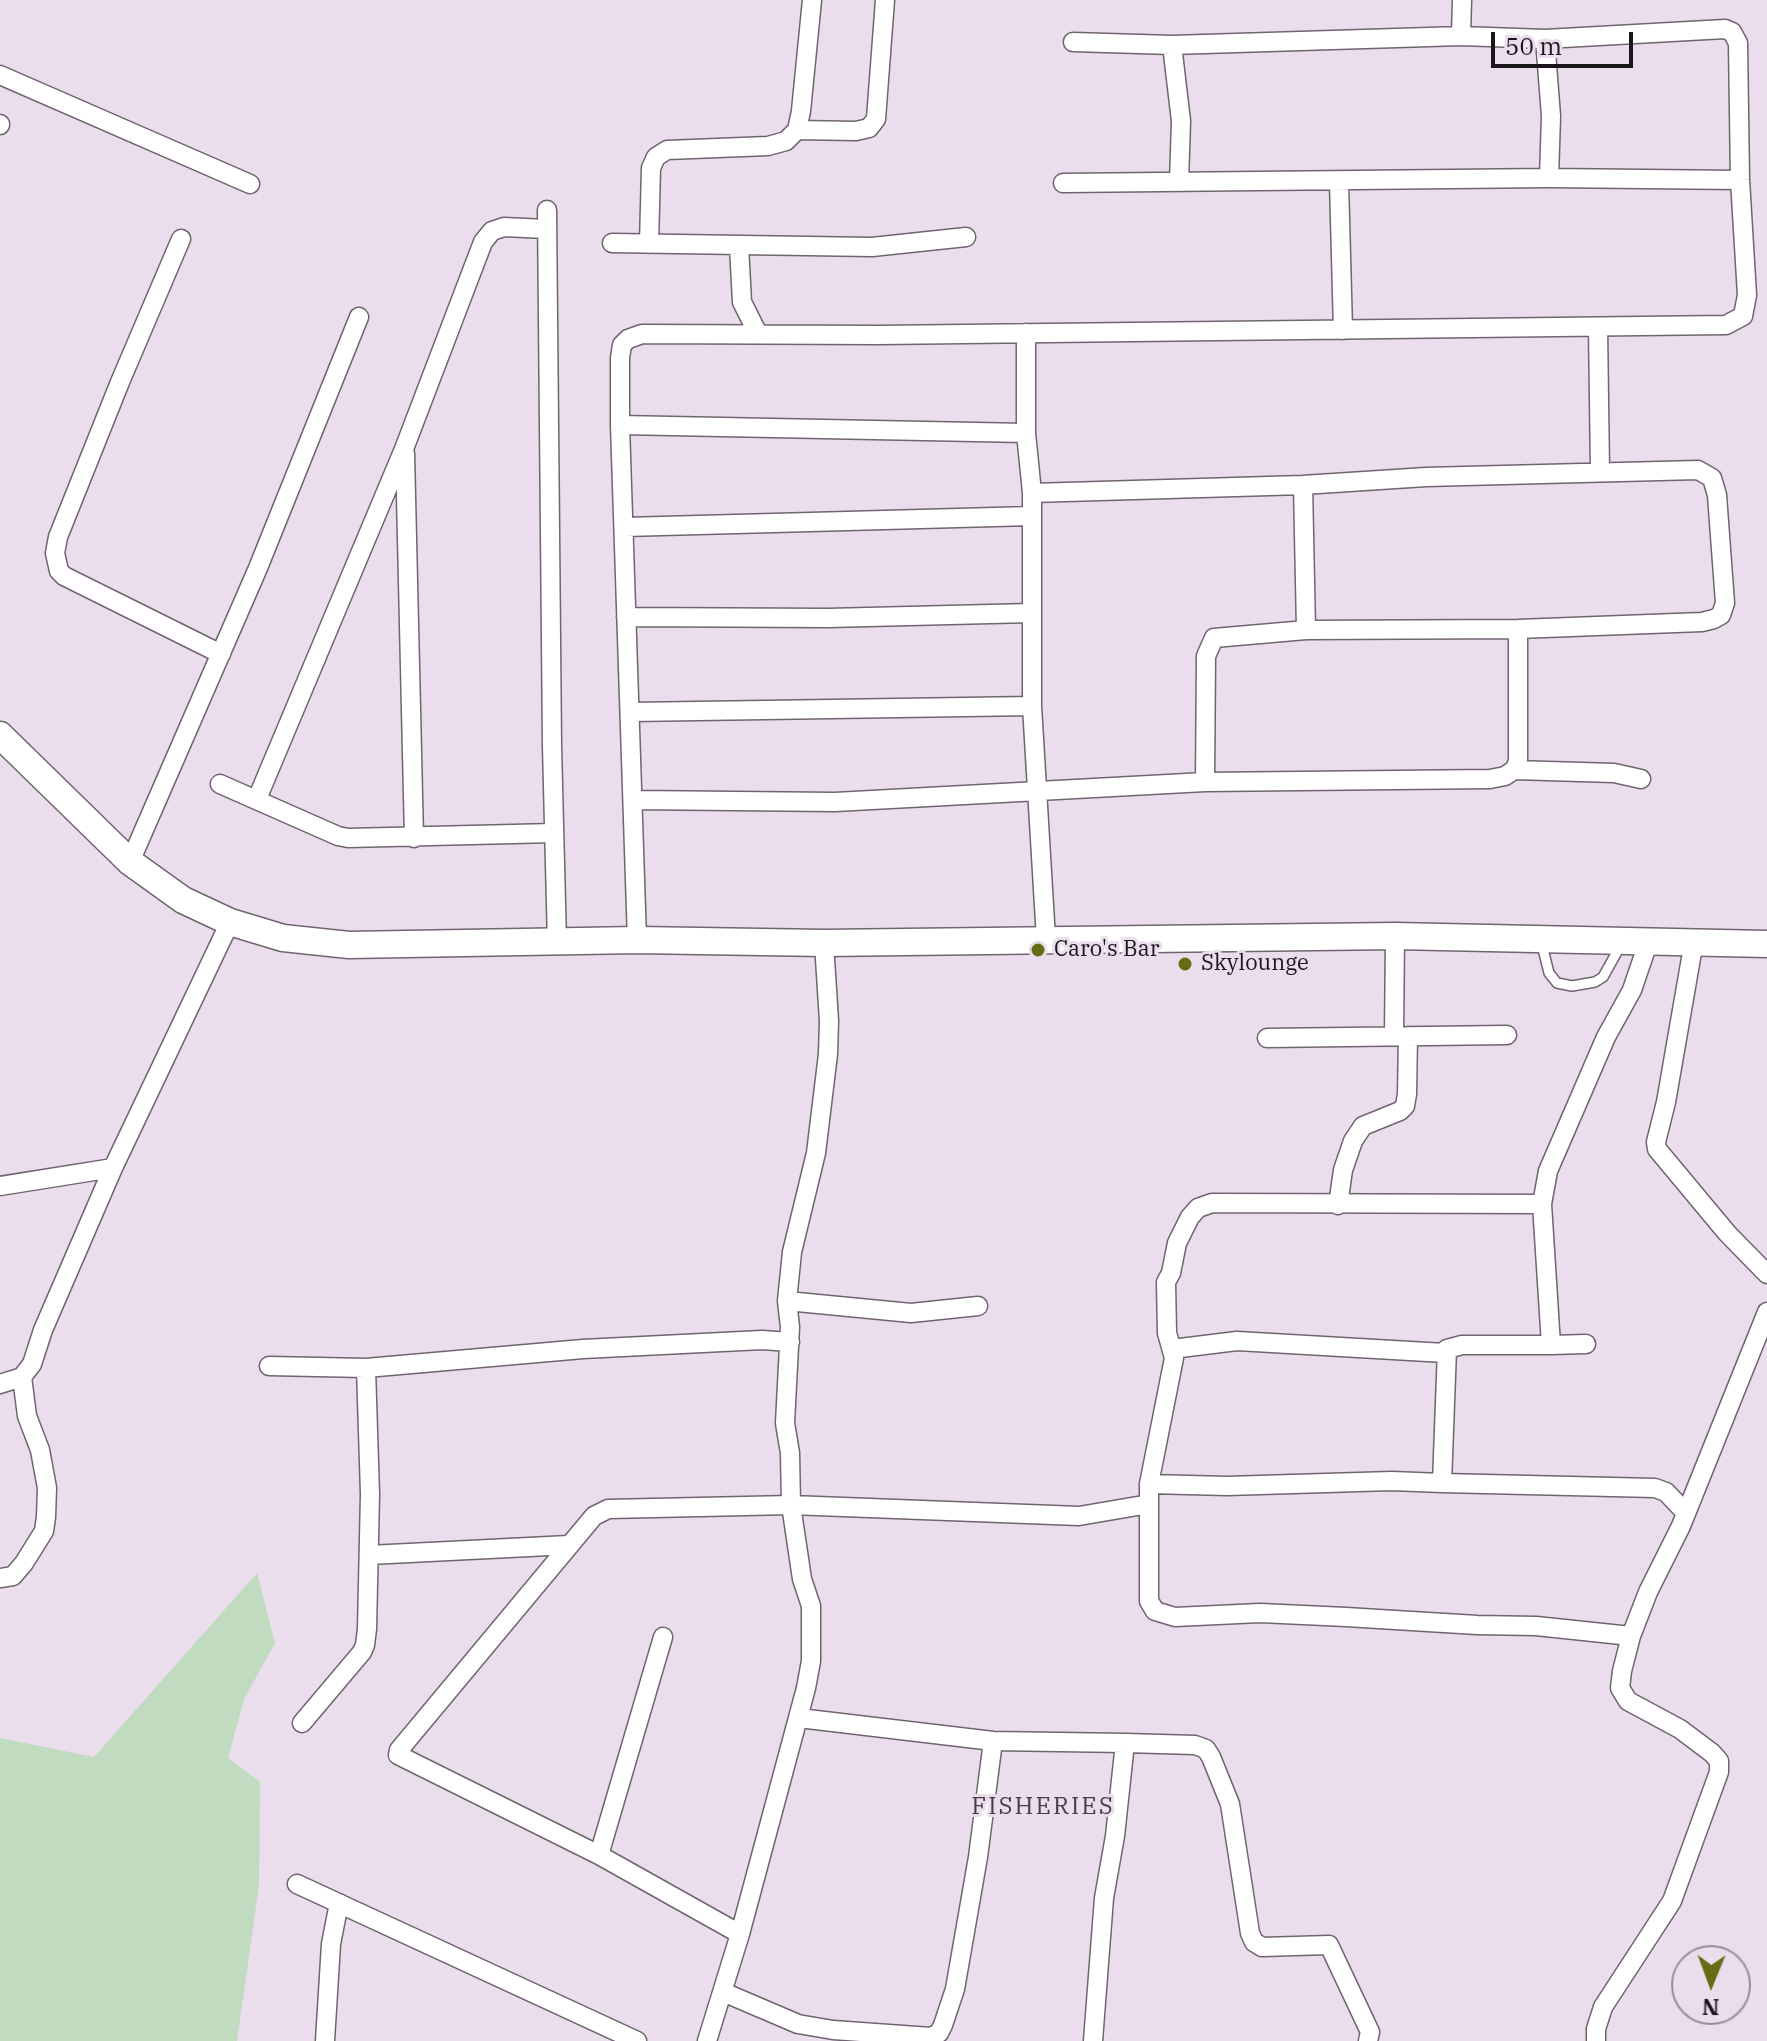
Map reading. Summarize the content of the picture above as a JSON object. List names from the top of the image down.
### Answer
{
  "districts": ["FISHERIES"],
  "places": ["Caro's Bar", "Skylounge"],
  "scale_bar": "50 m",
  "north": "bottom"
}
